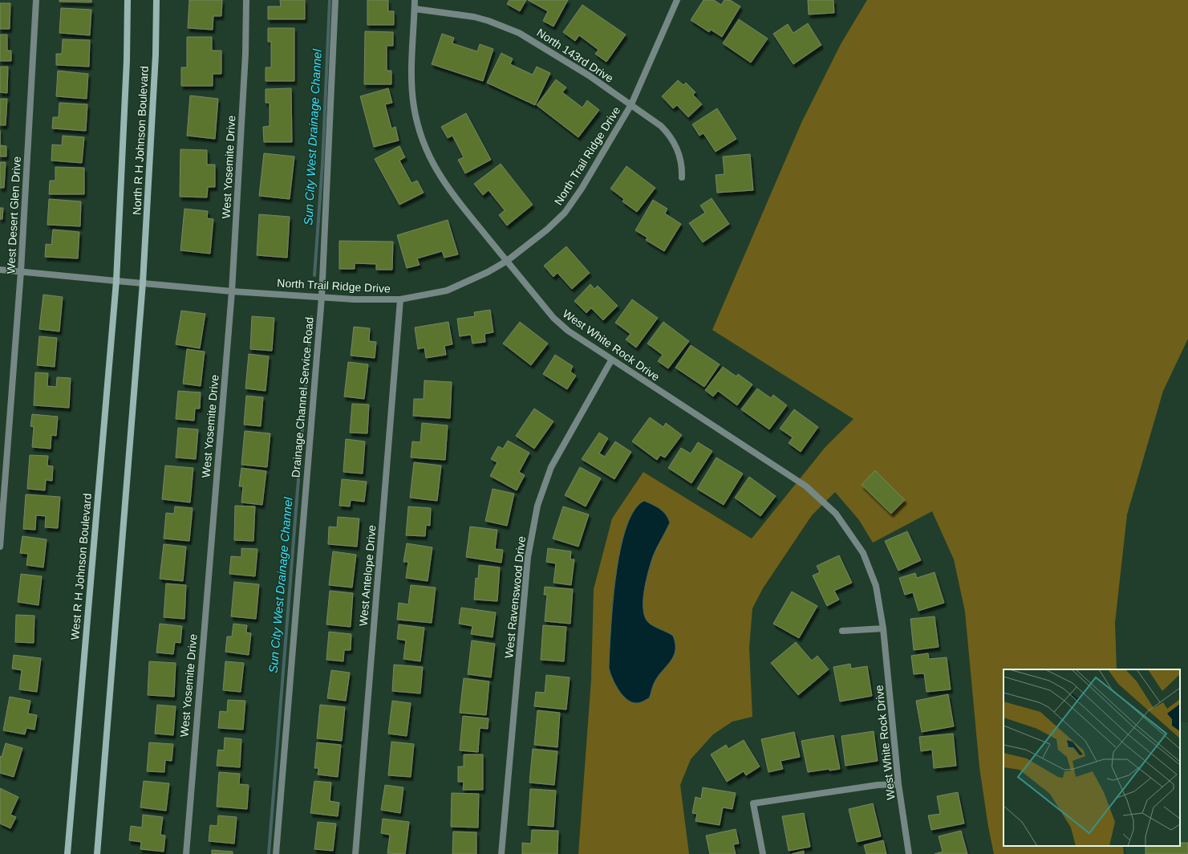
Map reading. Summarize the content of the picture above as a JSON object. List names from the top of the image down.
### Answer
{
  "streets": {
    "main road": ["North R H Johnson Boulevard", "West R H Johnson Boulevard"],
    "street": [
      "North 143rd Drive",
      "North Trail Ridge Drive",
      "West Yosemite Drive",
      "West Desert Glen Drive",
      "West White Rock Drive",
      "Drainage Channel Service Road",
      "West Antelope Drive",
      "West Ravenswood Drive"
    ]
  },
  "crossings": [
    ["North 143rd Drive", "North Trail Ridge Drive"],
    ["North 143rd Drive", "West White Rock Drive"],
    ["North R H Johnson Boulevard", "North Trail Ridge Drive"],
    ["North R H Johnson Boulevard", "West R H Johnson Boulevard"],
    ["North Trail Ridge Drive", "West Yosemite Drive"],
    ["North Trail Ridge Drive", "West Desert Glen Drive"],
    ["North Trail Ridge Drive", "West White Rock Drive"],
    ["North Trail Ridge Drive", "Drainage Channel Service Road"],
    ["North Trail Ridge Drive", "West R H Johnson Boulevard"],
    ["North Trail Ridge Drive", "West Antelope Drive"],
    ["West White Rock Drive", "West Ravenswood Drive"]
  ],
  "water": ["Sun City West Drainage Channel"]
}
